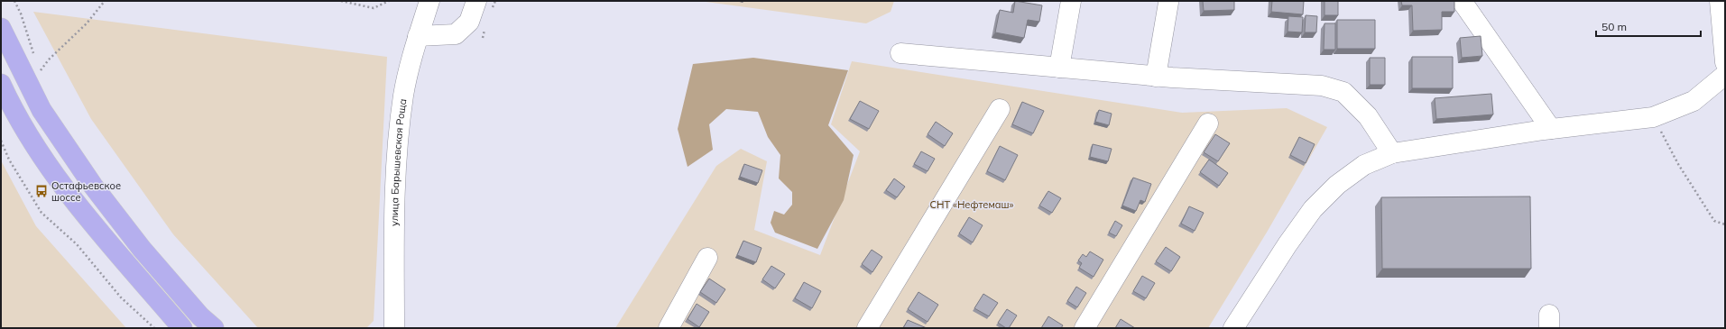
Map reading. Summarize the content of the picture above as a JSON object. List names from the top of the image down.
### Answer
{
  "streets": {
    "street": ["улица Барышевская Роща"]
  },
  "parks": ["СНТ «Нефтемаш»"],
  "places": {
    "bus stop": ["Остафьевское шоссе"]
  },
  "scale_bar": "50 m"
}
